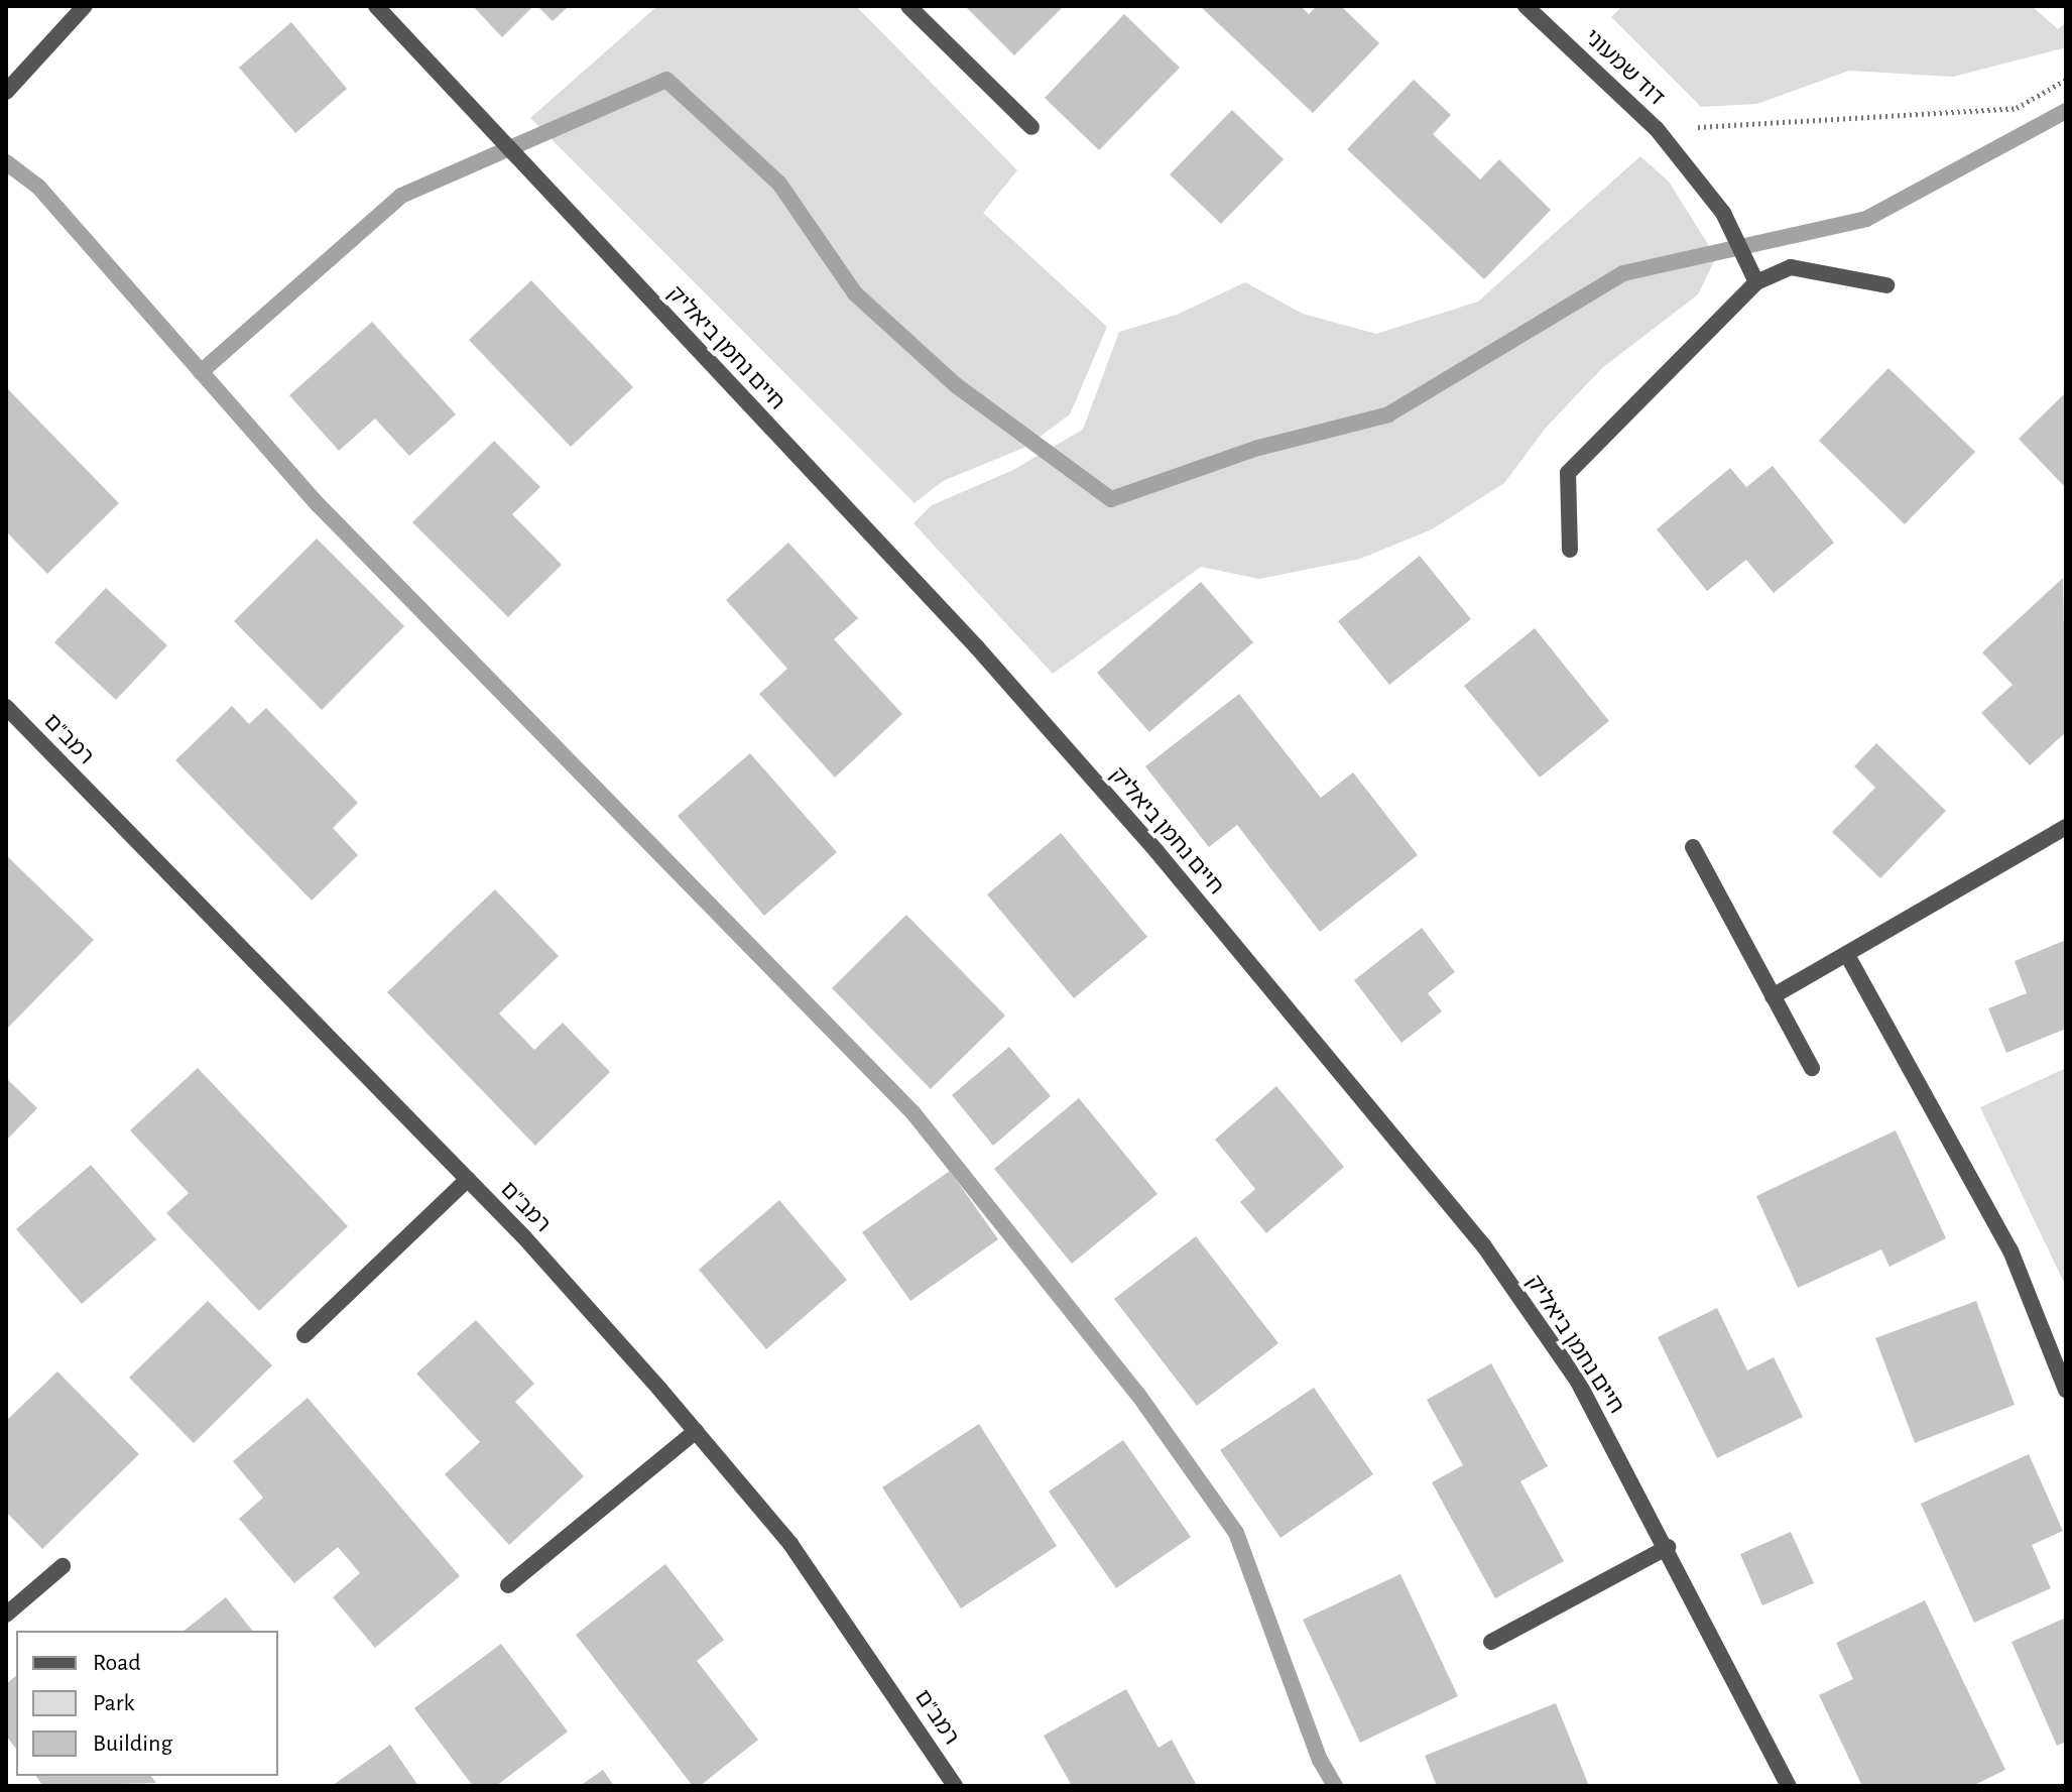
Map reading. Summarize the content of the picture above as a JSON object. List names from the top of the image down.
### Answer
{
  "streets": {
    "street": ["דוד שמעוני", "חיים נחמן ביאליק", "רמב\"ם"]
  },
  "legend": ["Road", "Park", "Building"]
}
